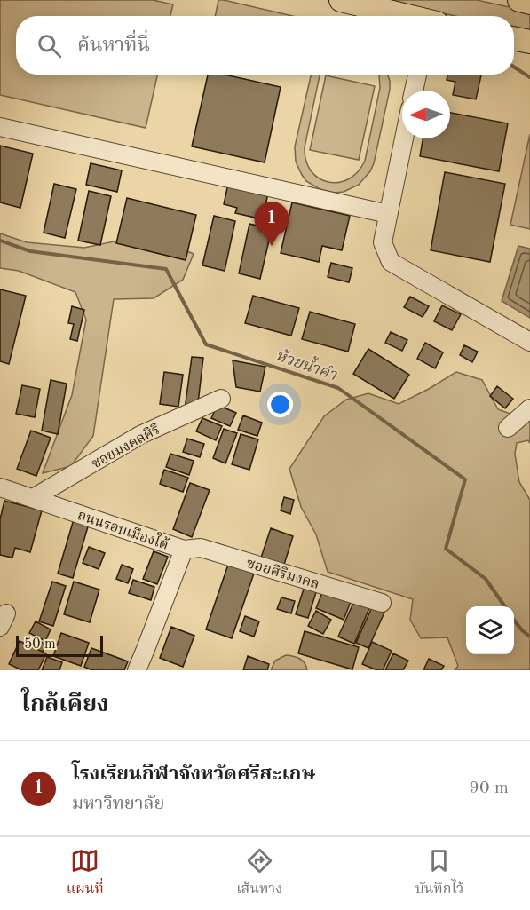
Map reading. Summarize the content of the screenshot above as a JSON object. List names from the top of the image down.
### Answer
{
  "streets": {
    "street": ["ซอยมงคลศิริ", "ถนนรอบเมืองใต้", "ซอยศิริมงคล"]
  },
  "crossings": [
    ["ซอยมงคลศิริ", "ถนนรอบเมืองใต้"],
    ["ถนนรอบเมืองใต้", "ซอยศิริมงคล"]
  ],
  "water": ["ห้วยน้ำคำ"],
  "scale_bar": "50 m",
  "north": "left",
  "page": {
    "search": "ค้นหาที่นี่",
    "pins": "1",
    "scale": "50 m",
    "heading": "ใกล้เคียง",
    "list": [
      {
        "mark": "1",
        "name": "โรงเรียนกีฬาจังหวัดศรีสะเกษ",
        "note": "มหาวิทยาลัย",
        "value": "90 m"
      }
    ],
    "nav": ["แผนที่", "เส้นทาง", "บันทึกไว้"]
  }
}
